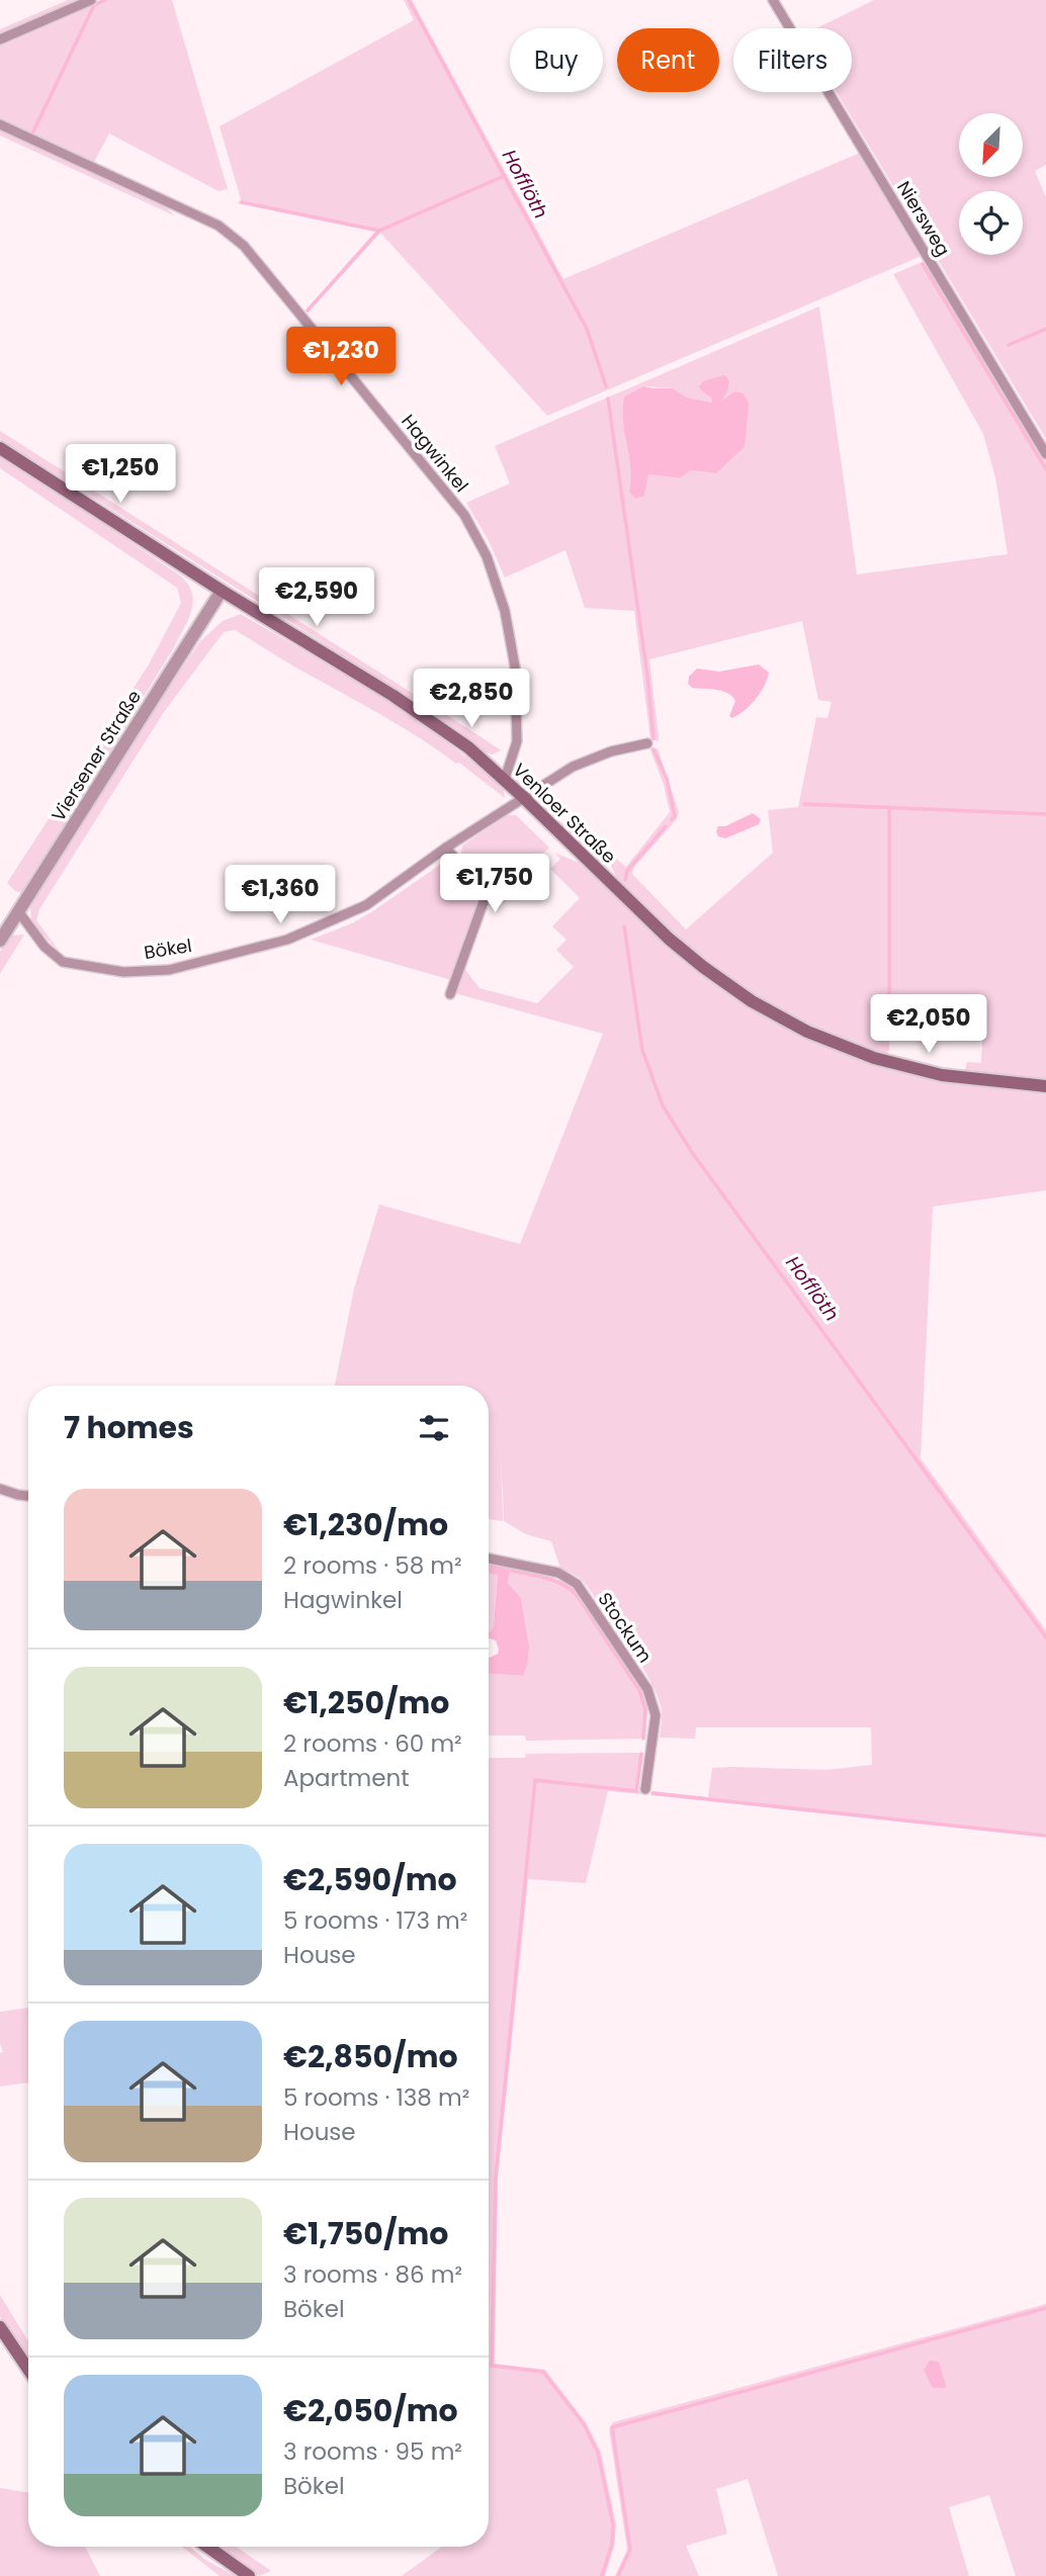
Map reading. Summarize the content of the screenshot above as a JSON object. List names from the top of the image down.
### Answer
{
  "streets": {
    "main road": ["Venloer Straße"],
    "street": [
      "Niersweg",
      "Hagwinkel",
      "Viersener Straße",
      "Bökel",
      "Stockum"
    ]
  },
  "crossings": [
    ["Hagwinkel", "Venloer Straße"],
    ["Viersener Straße", "Venloer Straße"],
    ["Viersener Straße", "Bökel"],
    ["Venloer Straße", "Bökel"]
  ],
  "water": ["Hofflöth"],
  "north": "bottom left",
  "page": {
    "chip": ["Buy", "Rent", "Filters"],
    "price": [
      "€1,230",
      "€1,250",
      "€2,590",
      "€2,850",
      "€1,750",
      "€1,360",
      "€2,050"
    ],
    "heading": "7 homes",
    "list": [
      {
        "name": "€1,230/mo",
        "note": "2 rooms · 58 m² · Hagwinkel"
      },
      {
        "name": "€1,250/mo",
        "note": "2 rooms · 60 m² · Apartment"
      },
      {
        "name": "€2,590/mo",
        "note": "5 rooms · 173 m² · House"
      },
      {
        "name": "€2,850/mo",
        "note": "5 rooms · 138 m² · House"
      },
      {
        "name": "€1,750/mo",
        "note": "3 rooms · 86 m² · Bökel"
      },
      {
        "name": "€2,050/mo",
        "note": "3 rooms · 95 m² · Bökel"
      }
    ]
  }
}
